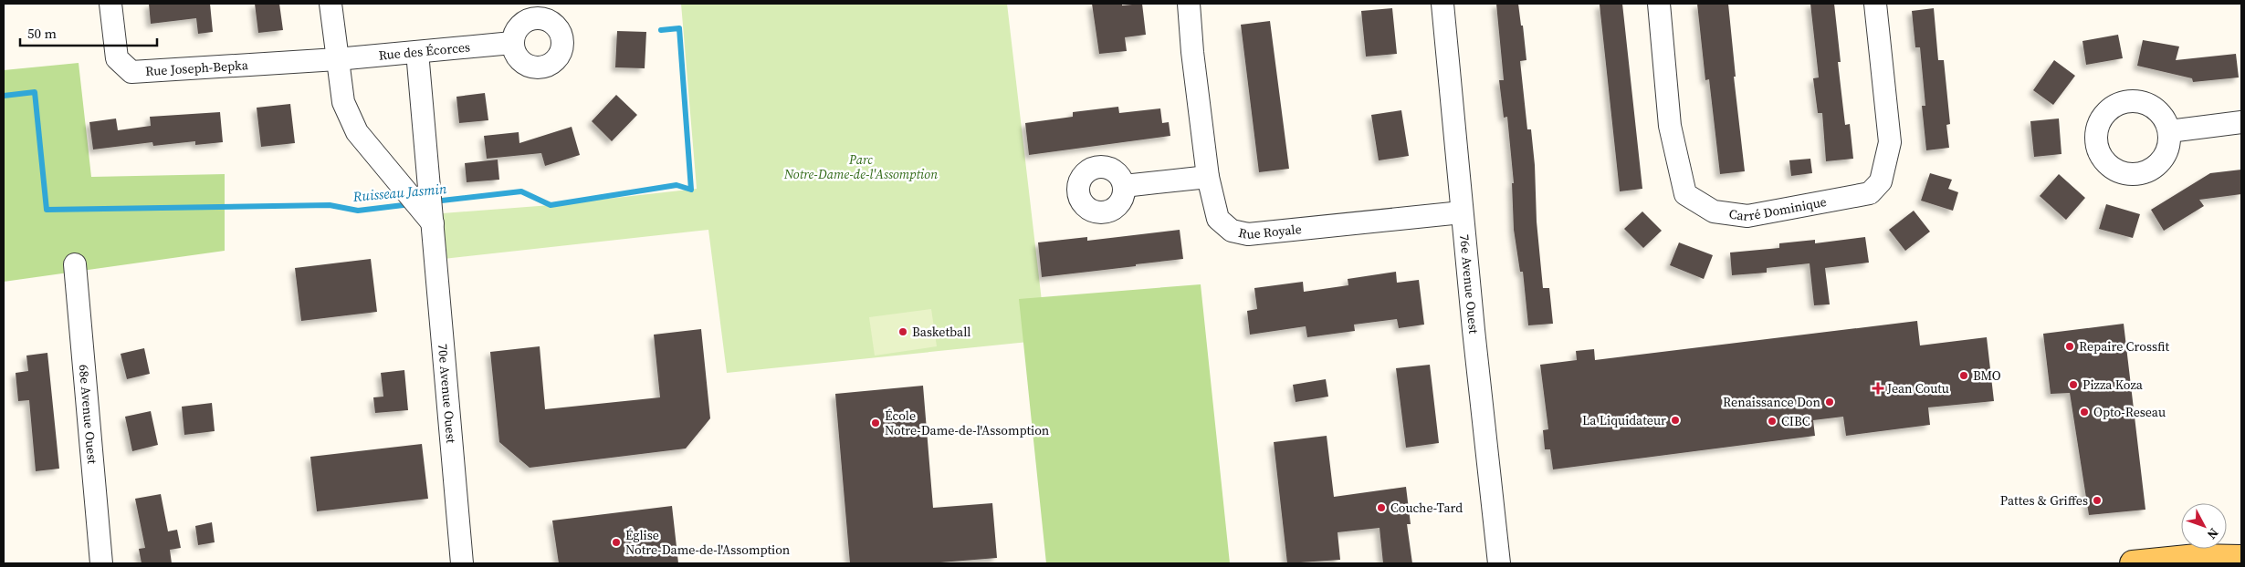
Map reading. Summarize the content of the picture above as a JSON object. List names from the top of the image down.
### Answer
{
  "streets": {
    "street": [
      "Rue des Écorces",
      "Rue Joseph-Bepka",
      "Carré Dominique",
      "Rue Royale",
      "76e Avenue Ouest",
      "70e Avenue Ouest",
      "68e Avenue Ouest"
    ]
  },
  "crossings": [
    ["Rue des Écorces", "Rue Joseph-Bepka"],
    ["Rue des Écorces", "70e Avenue Ouest"],
    ["Rue Royale", "76e Avenue Ouest"]
  ],
  "water": ["Ruisseau Jasmin"],
  "parks": ["Parc Notre-Dame-de-l'Assomption"],
  "places": {
    "other": [
      "Basketball",
      "Repaire Crossfit",
      "BMO",
      "Pizza Koza",
      "Renaissance Don",
      "Opto-Reseau",
      "La Liquidateur",
      "CIBC",
      "École Notre-Dame-de-l'Assomption",
      "Pattes & Griffes",
      "Couche-Tard",
      "Église Notre-Dame-de-l'Assomption"
    ],
    "health": ["Jean Coutu"]
  },
  "scale_bar": "50 m",
  "north": "bottom right"
}
